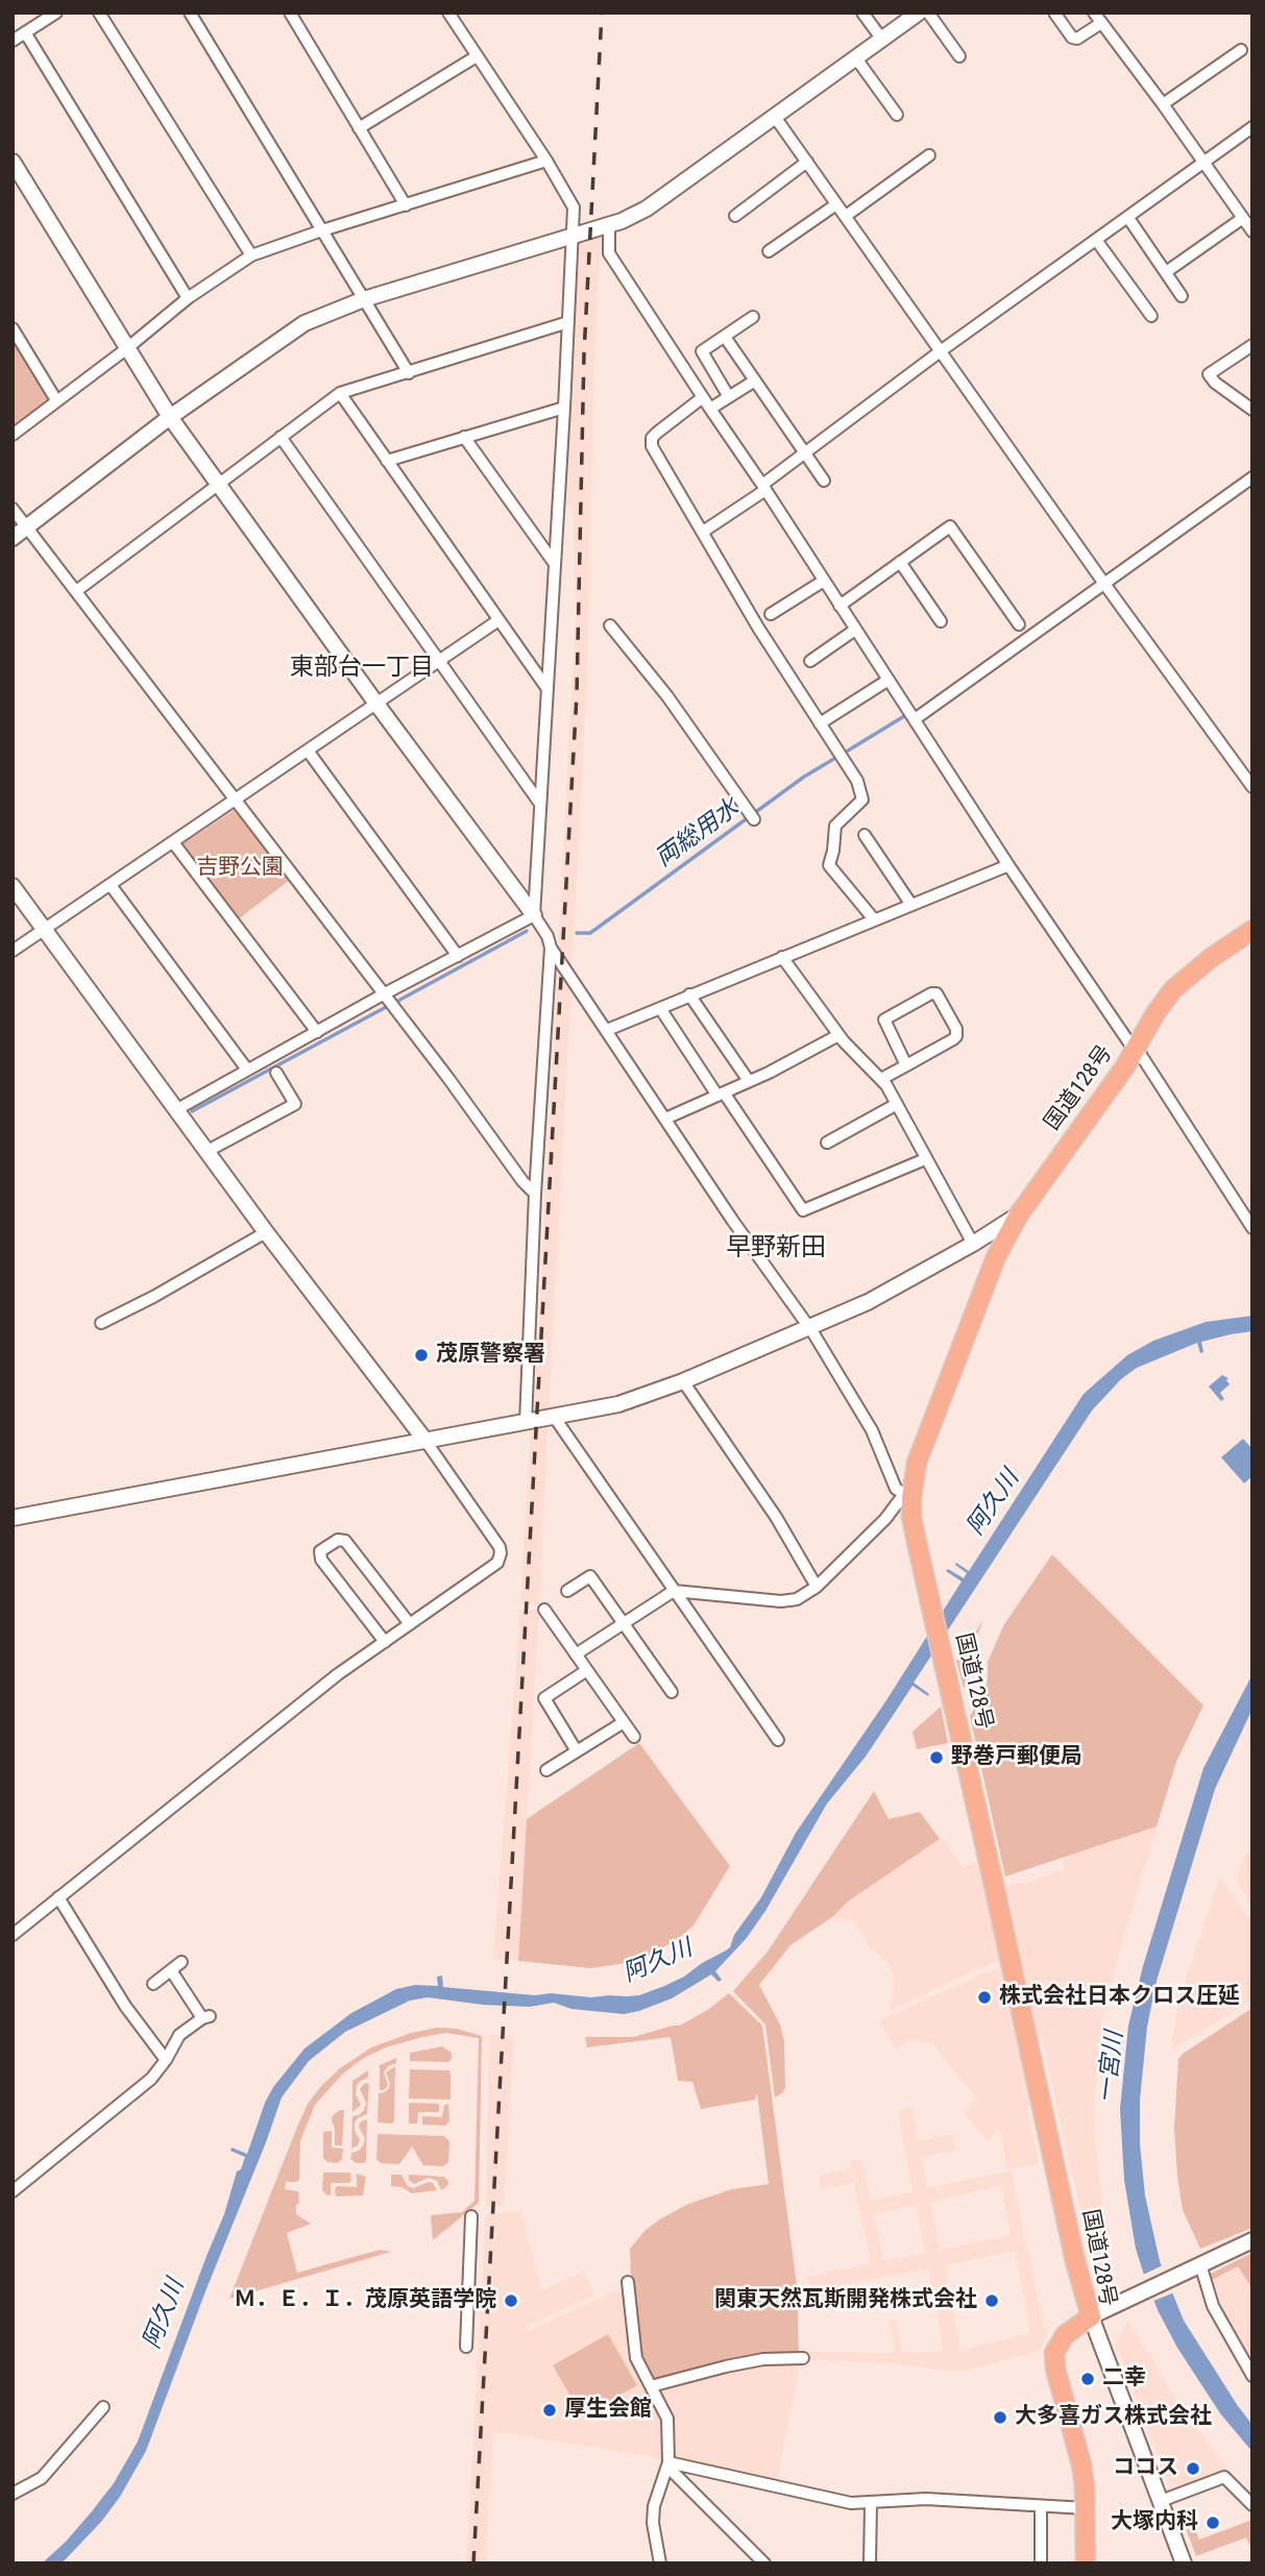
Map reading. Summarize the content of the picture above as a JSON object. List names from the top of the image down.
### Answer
{
  "streets": {
    "highway": ["国道128号"]
  },
  "districts": ["東部台一丁目", "早野新田"],
  "water": ["両総用水", "阿久川", "一宮川"],
  "parks": ["吉野公園"],
  "places": [
    "茂原警察署",
    "野巻戸郵便局",
    "株式会社日本クロス圧延",
    "Ｍ．Ｅ．Ｉ．茂原英語学院",
    "関東天然瓦斯開発株式会社",
    "二幸",
    "厚生会館",
    "大多喜ガス株式会社",
    "ココス",
    "大塚内科"
  ]
}
